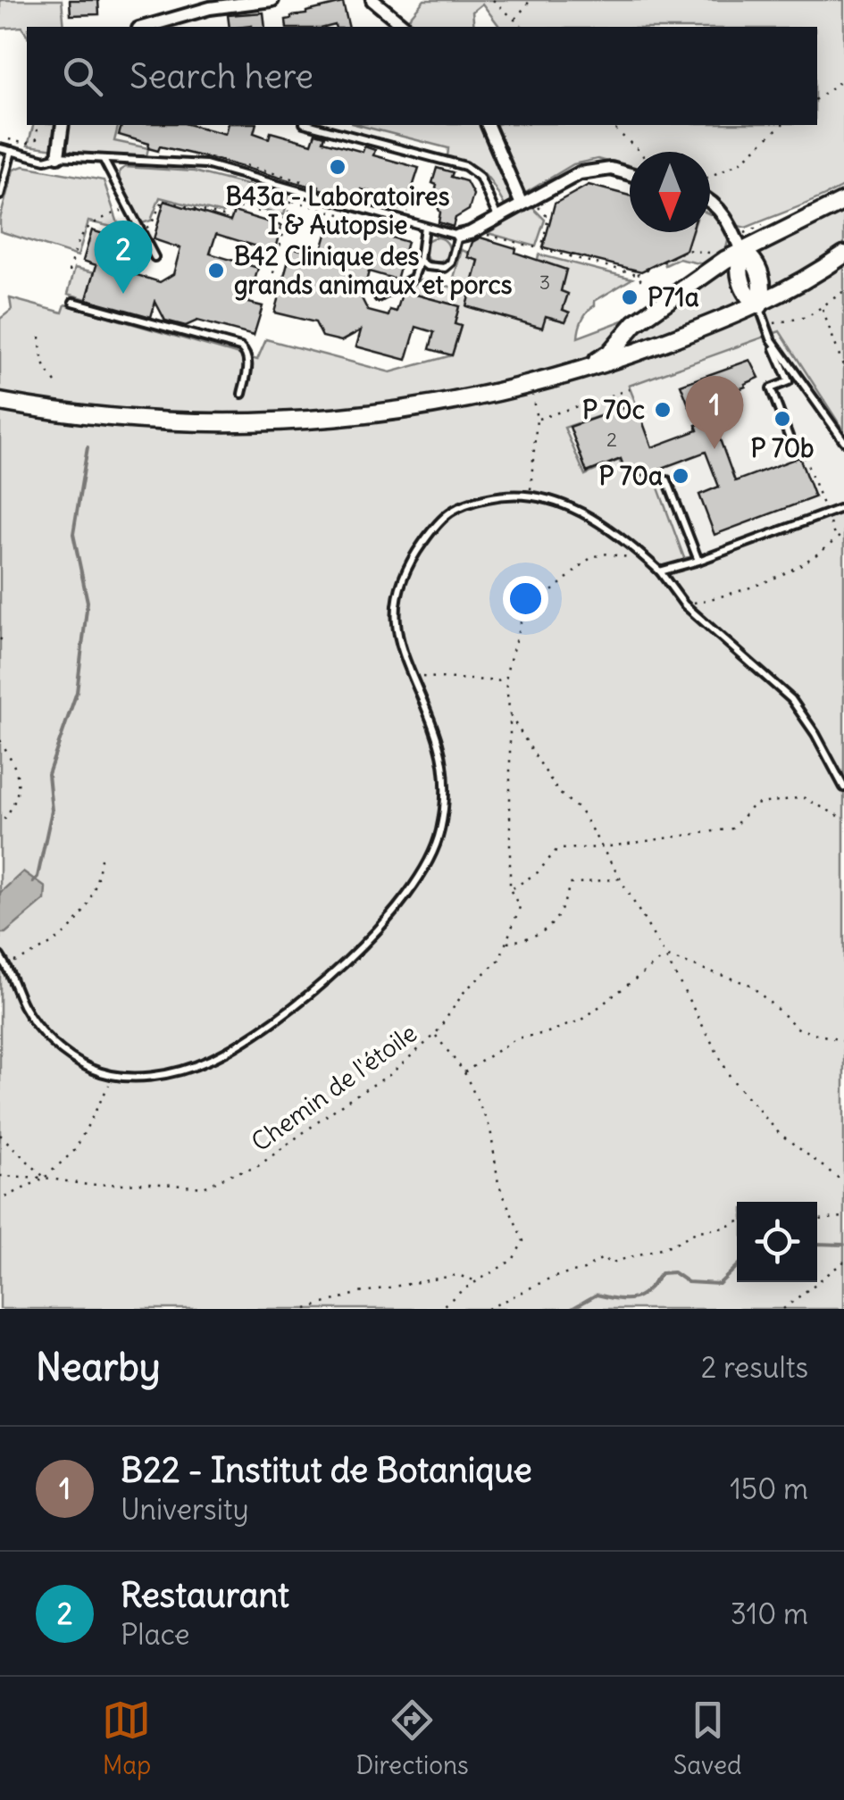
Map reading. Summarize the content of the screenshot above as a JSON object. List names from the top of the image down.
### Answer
{
  "streets": {
    "path": ["Chemin de l'étoile"]
  },
  "places": [
    "B43a - Laboratoires I & Autopsie",
    "B42 Clinique des grands animaux et porcs",
    "P71a",
    "P 70c",
    "P 70b",
    "P 70a"
  ],
  "house_numbers": ["3", "2"],
  "north": "bottom",
  "page": {
    "search": "Search here",
    "pins": ["2", "1"],
    "heading": ["Nearby", "2 results"],
    "list": [
      {
        "mark": "1",
        "name": "B22 - Institut de Botanique",
        "note": "University",
        "value": "150 m"
      },
      {
        "mark": "2",
        "name": "Restaurant",
        "note": "Place",
        "value": "310 m"
      }
    ],
    "nav": ["Map", "Directions", "Saved"]
  }
}
